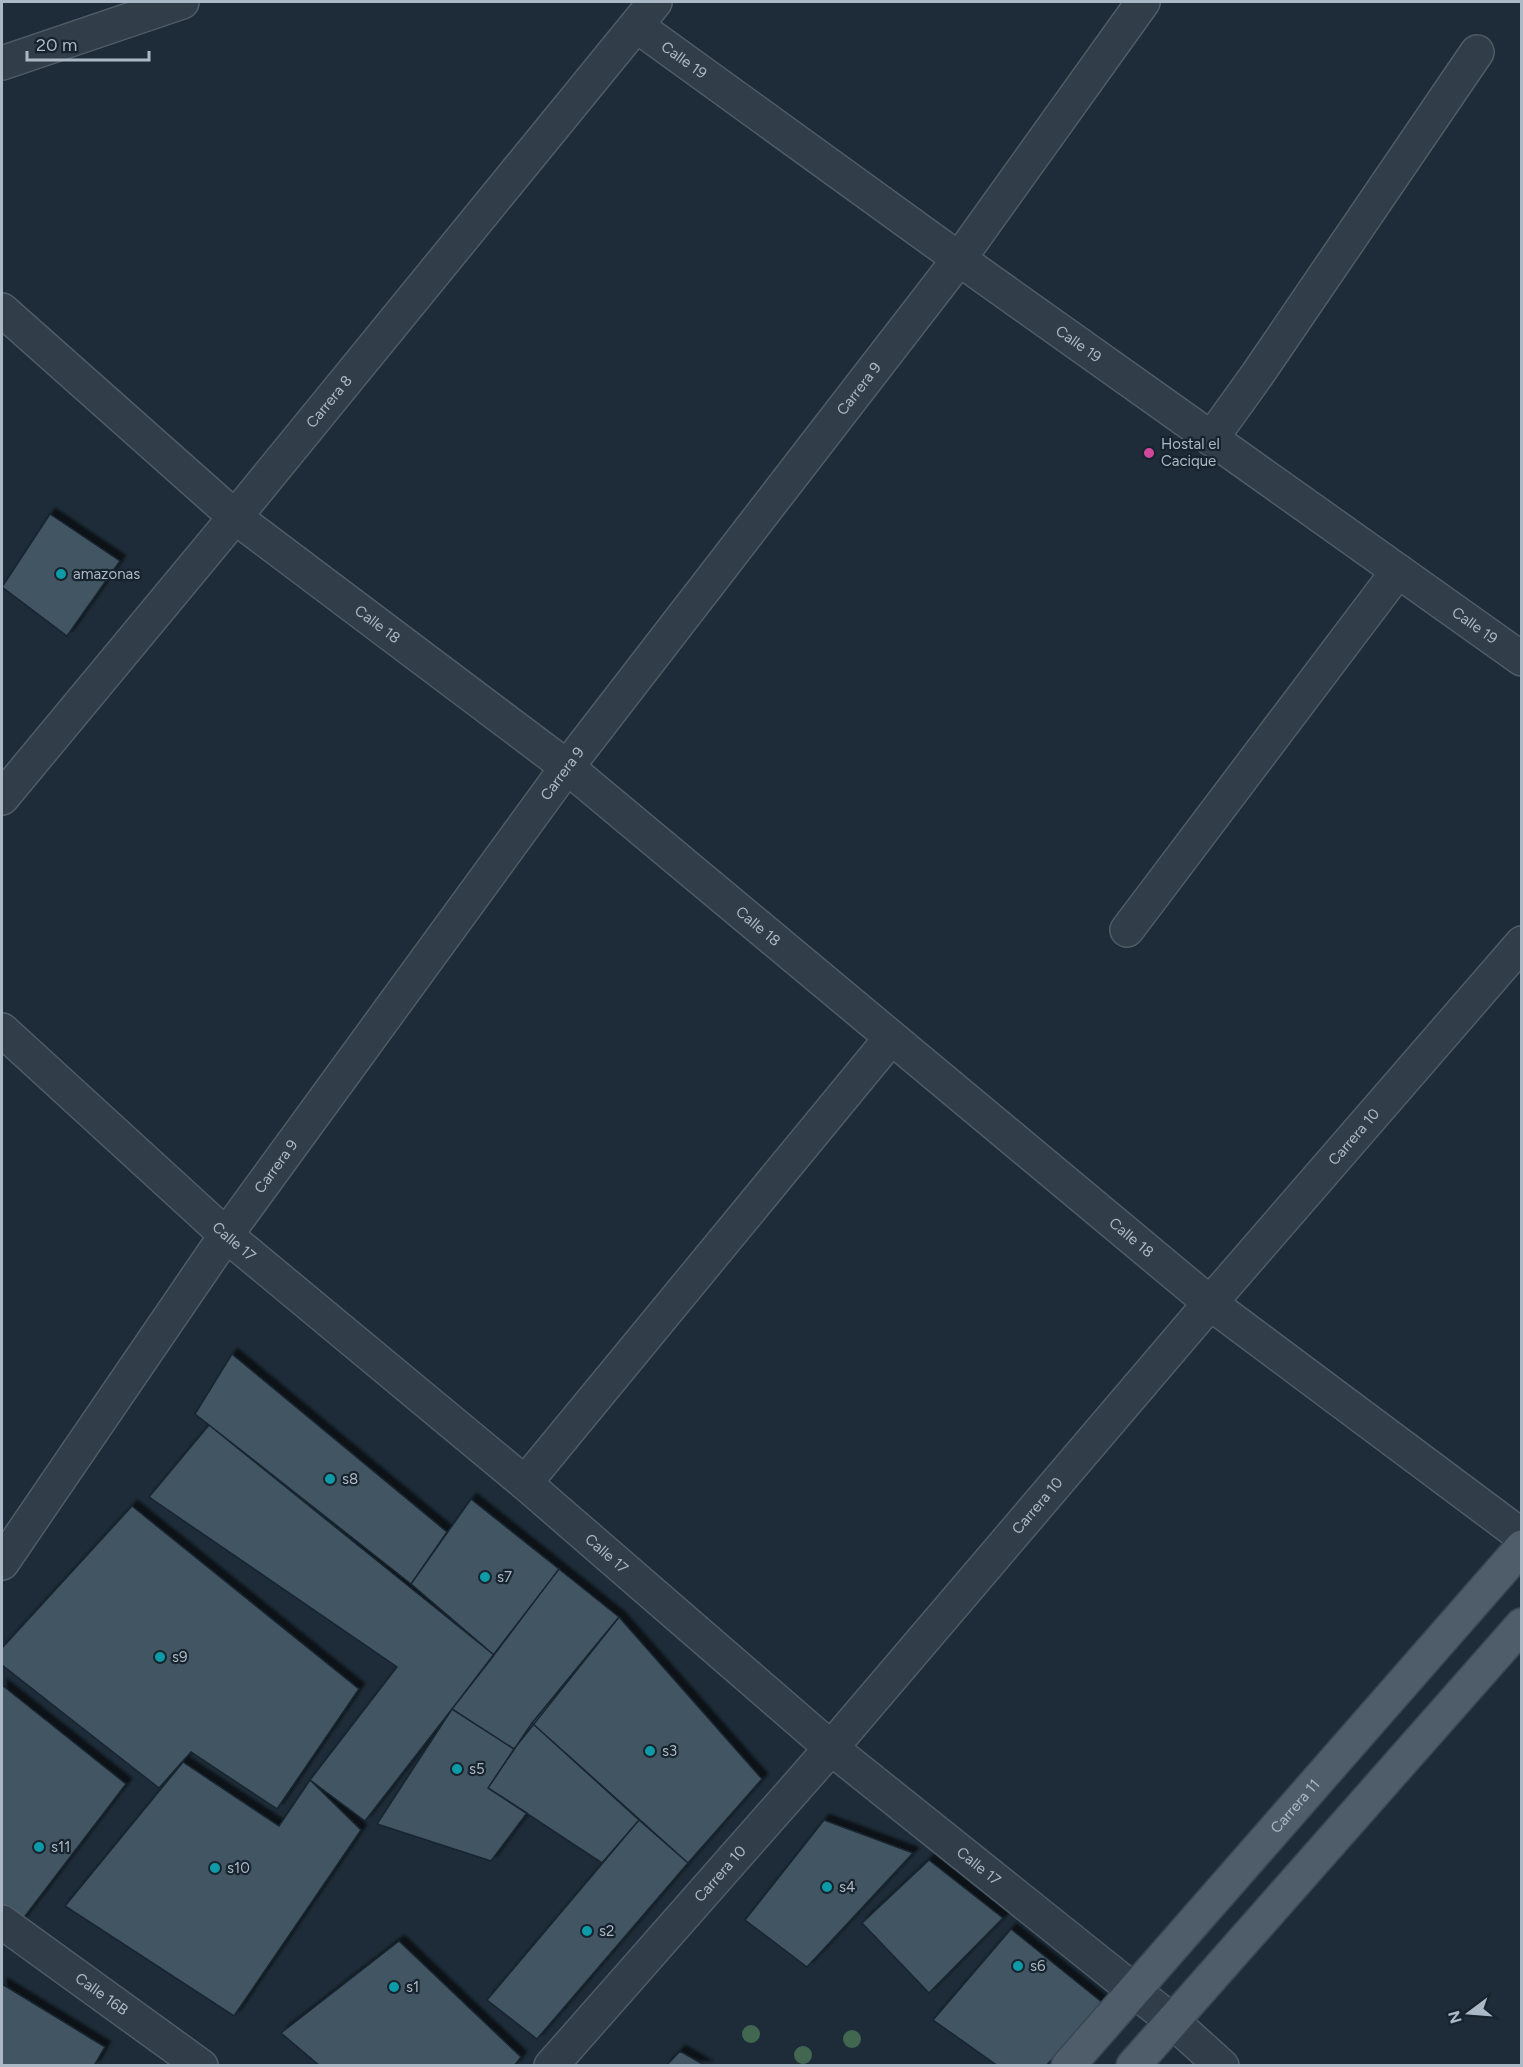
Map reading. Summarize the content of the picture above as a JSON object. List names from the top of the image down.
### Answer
{
  "streets": {
    "main road": ["Carrera 11"],
    "street": [
      "Calle 19",
      "Carrera 9",
      "Carrera 8",
      "Calle 18",
      "Carrera 10",
      "Calle 17",
      "Calle 16B"
    ]
  },
  "crossings": [
    ["Calle 19", "Carrera 9"],
    ["Calle 19", "Carrera 8"],
    ["Carrera 9", "Calle 18"],
    ["Carrera 9", "Calle 17"],
    ["Carrera 8", "Calle 18"],
    ["Calle 18", "Carrera 10"],
    ["Carrera 10", "Calle 17"],
    ["Calle 17", "Carrera 11"]
  ],
  "places": [
    "Hostal el Cacique",
    "amazonas",
    "s8",
    "s7",
    "s9",
    "s3",
    "s5",
    "s11",
    "s10",
    "s4",
    "s2",
    "s6",
    "s1"
  ],
  "scale_bar": "20 m",
  "north": "left"
}
